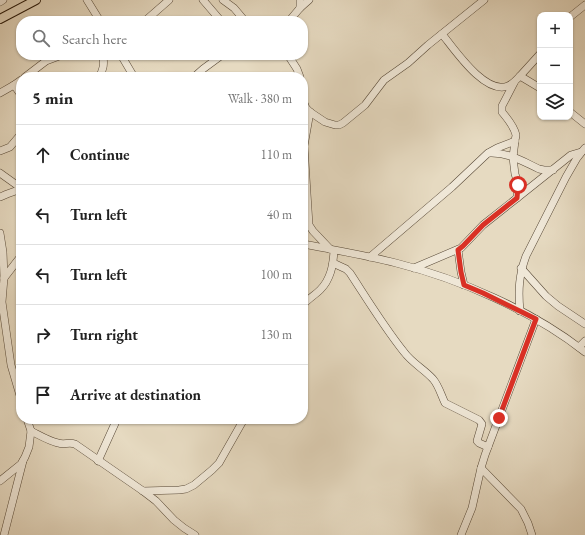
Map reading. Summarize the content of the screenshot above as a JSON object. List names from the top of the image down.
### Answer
{
  "page": {
    "map_buttons": ["+", "−"],
    "search": "Search here",
    "heading": ["5 min", "Walk · 380 m"],
    "list": [
      ["Continue", "110 m"],
      ["Turn left", "40 m"],
      ["Turn left", "100 m"],
      ["Turn right", "130 m"],
      "Arrive at destination"
    ]
  }
}
